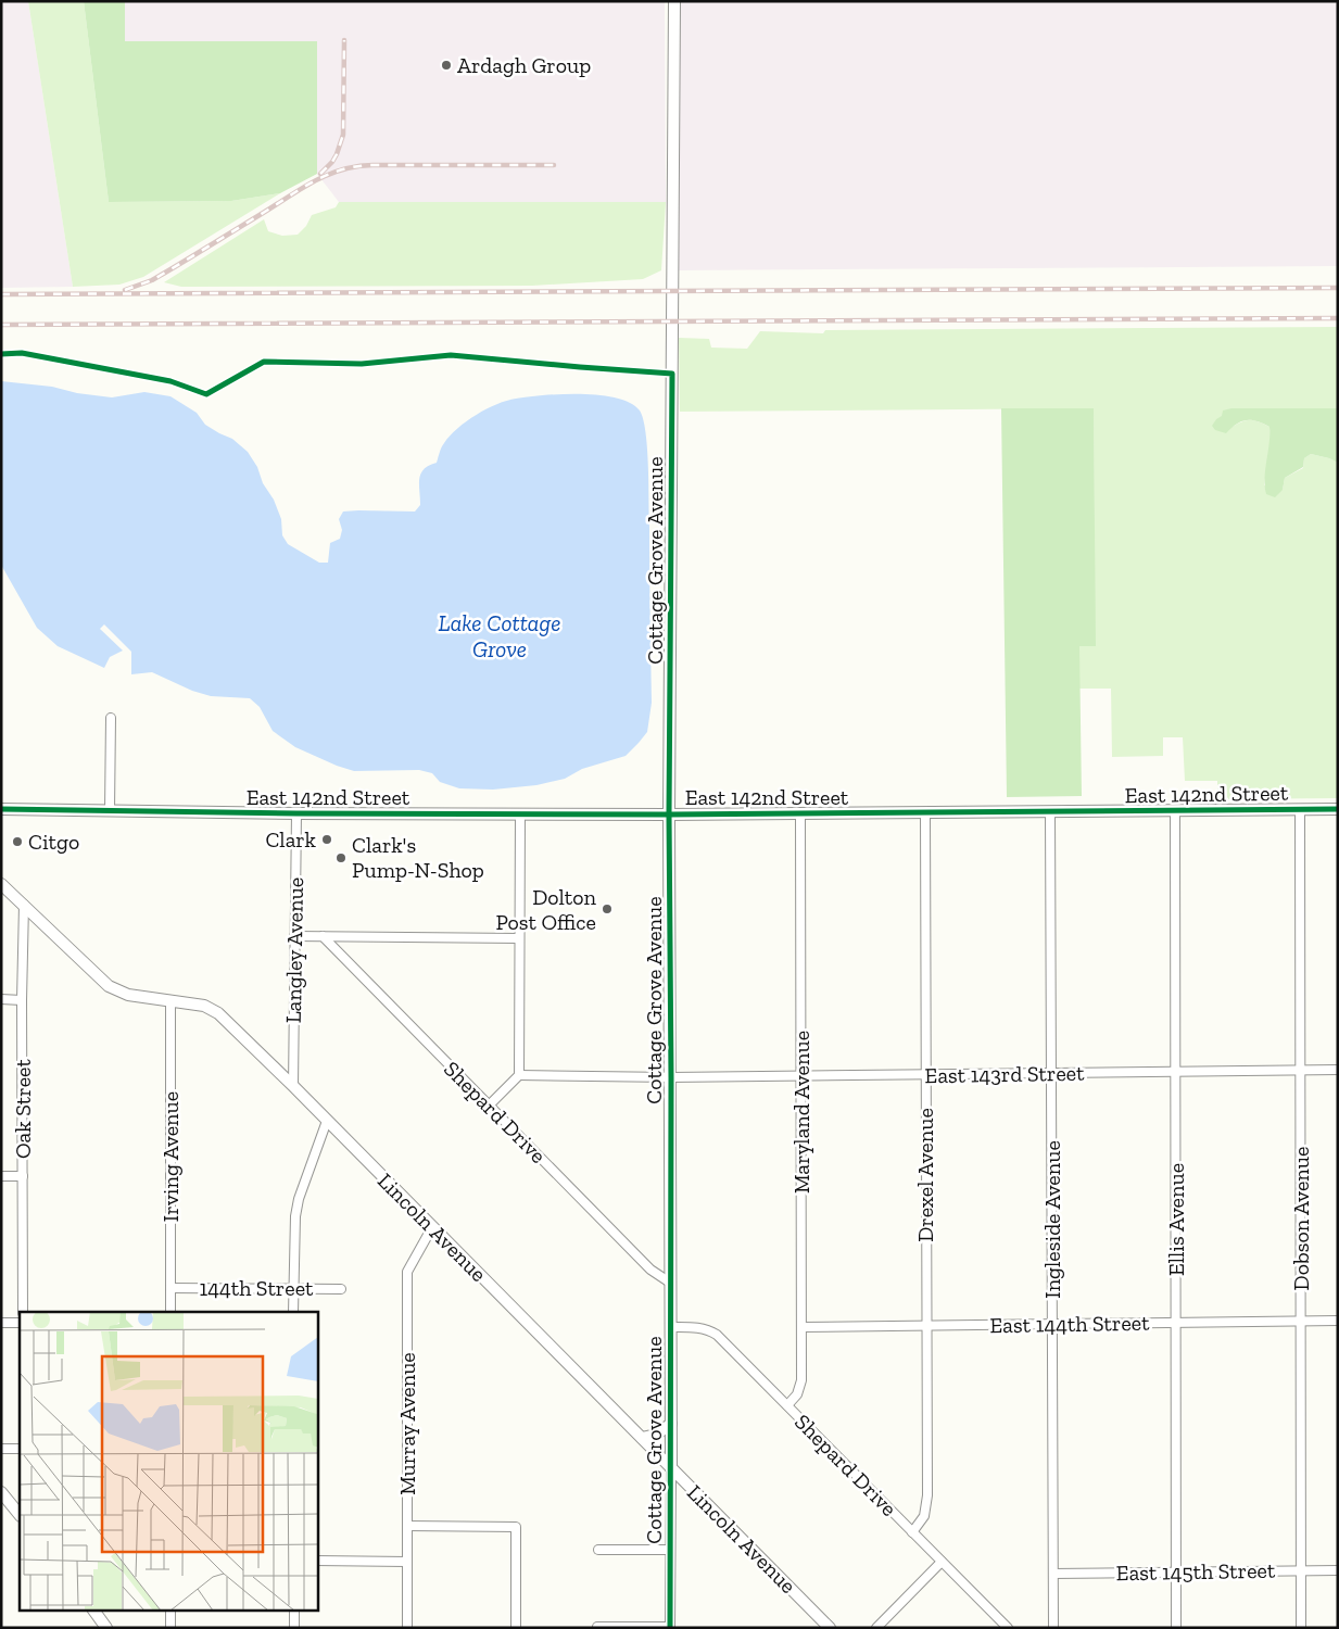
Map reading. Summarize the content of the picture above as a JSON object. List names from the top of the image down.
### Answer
{
  "streets": {
    "street": [
      "Cottage Grove Avenue",
      "East 142nd Street",
      "Langley Avenue",
      "East 143rd Street",
      "Oak Street",
      "Shepard Drive",
      "Maryland Avenue",
      "Irving Avenue",
      "Drexel Avenue",
      "Dobson Avenue",
      "Ingleside Avenue",
      "Ellis Avenue",
      "Lincoln Avenue",
      "144th Street",
      "East 144th Street",
      "Murray Avenue",
      "East 145th Street"
    ]
  },
  "crossings": [
    ["Cottage Grove Avenue", "East 142nd Street"],
    ["Cottage Grove Avenue", "East 143rd Street"],
    ["Cottage Grove Avenue", "Shepard Drive"],
    ["Cottage Grove Avenue", "Lincoln Avenue"],
    ["East 142nd Street", "Langley Avenue"],
    ["East 142nd Street", "Maryland Avenue"],
    ["East 142nd Street", "Drexel Avenue"],
    ["East 142nd Street", "Dobson Avenue"],
    ["East 142nd Street", "Ingleside Avenue"],
    ["East 142nd Street", "Ellis Avenue"],
    ["Langley Avenue", "Lincoln Avenue"],
    ["East 143rd Street", "Maryland Avenue"],
    ["East 143rd Street", "Drexel Avenue"],
    ["East 143rd Street", "Dobson Avenue"],
    ["East 143rd Street", "Ingleside Avenue"],
    ["East 143rd Street", "Ellis Avenue"],
    ["Oak Street", "Lincoln Avenue"],
    ["Shepard Drive", "Maryland Avenue"],
    ["Shepard Drive", "Drexel Avenue"],
    ["Maryland Avenue", "East 144th Street"],
    ["Irving Avenue", "Lincoln Avenue"],
    ["Irving Avenue", "144th Street"],
    ["Drexel Avenue", "East 144th Street"],
    ["Dobson Avenue", "East 144th Street"],
    ["Dobson Avenue", "East 145th Street"],
    ["Ingleside Avenue", "East 144th Street"],
    ["Ingleside Avenue", "East 145th Street"],
    ["Ellis Avenue", "East 144th Street"],
    ["Ellis Avenue", "East 145th Street"],
    ["Lincoln Avenue", "Murray Avenue"]
  ],
  "water": ["Lake Cottage Grove"],
  "places": [
    "Ardagh Group",
    "Clark",
    "Citgo",
    "Clark's Pump-N-Shop",
    "Dolton Post Office"
  ]
}
